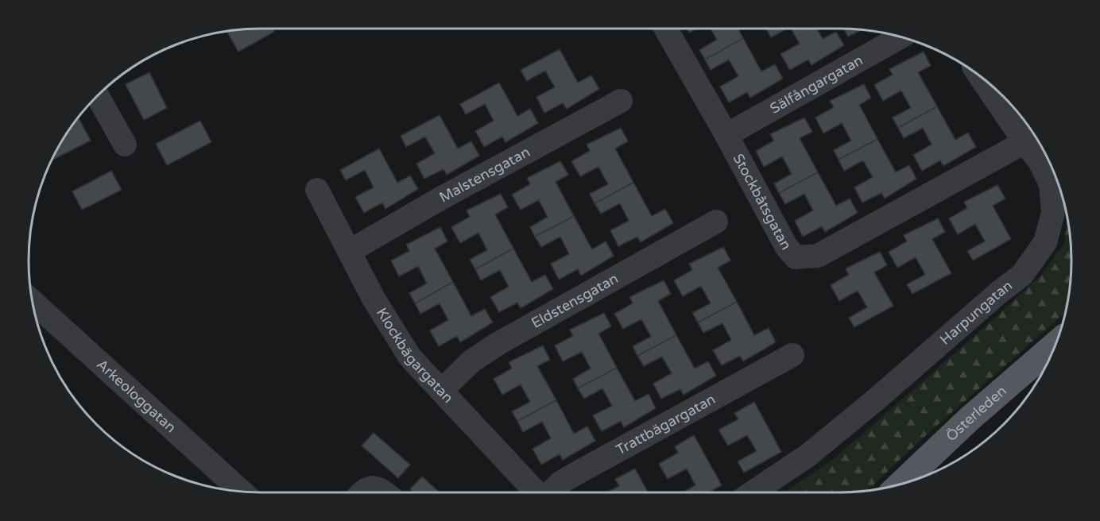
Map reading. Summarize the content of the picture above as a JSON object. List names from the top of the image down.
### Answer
{
  "streets": {
    "main road": ["Österleden"],
    "street": [
      "Sälfångargatan",
      "Malstensgatan",
      "Stockbåtsgatan",
      "Eldstensgatan",
      "Harpungatan",
      "Klockbägargatan",
      "Arkeologgatan",
      "Trattbägargatan"
    ]
  },
  "crossings": [
    ["Sälfångargatan", "Stockbåtsgatan"],
    ["Malstensgatan", "Klockbägargatan"],
    ["Stockbåtsgatan", "Harpungatan"],
    ["Eldstensgatan", "Klockbägargatan"]
  ]
}
